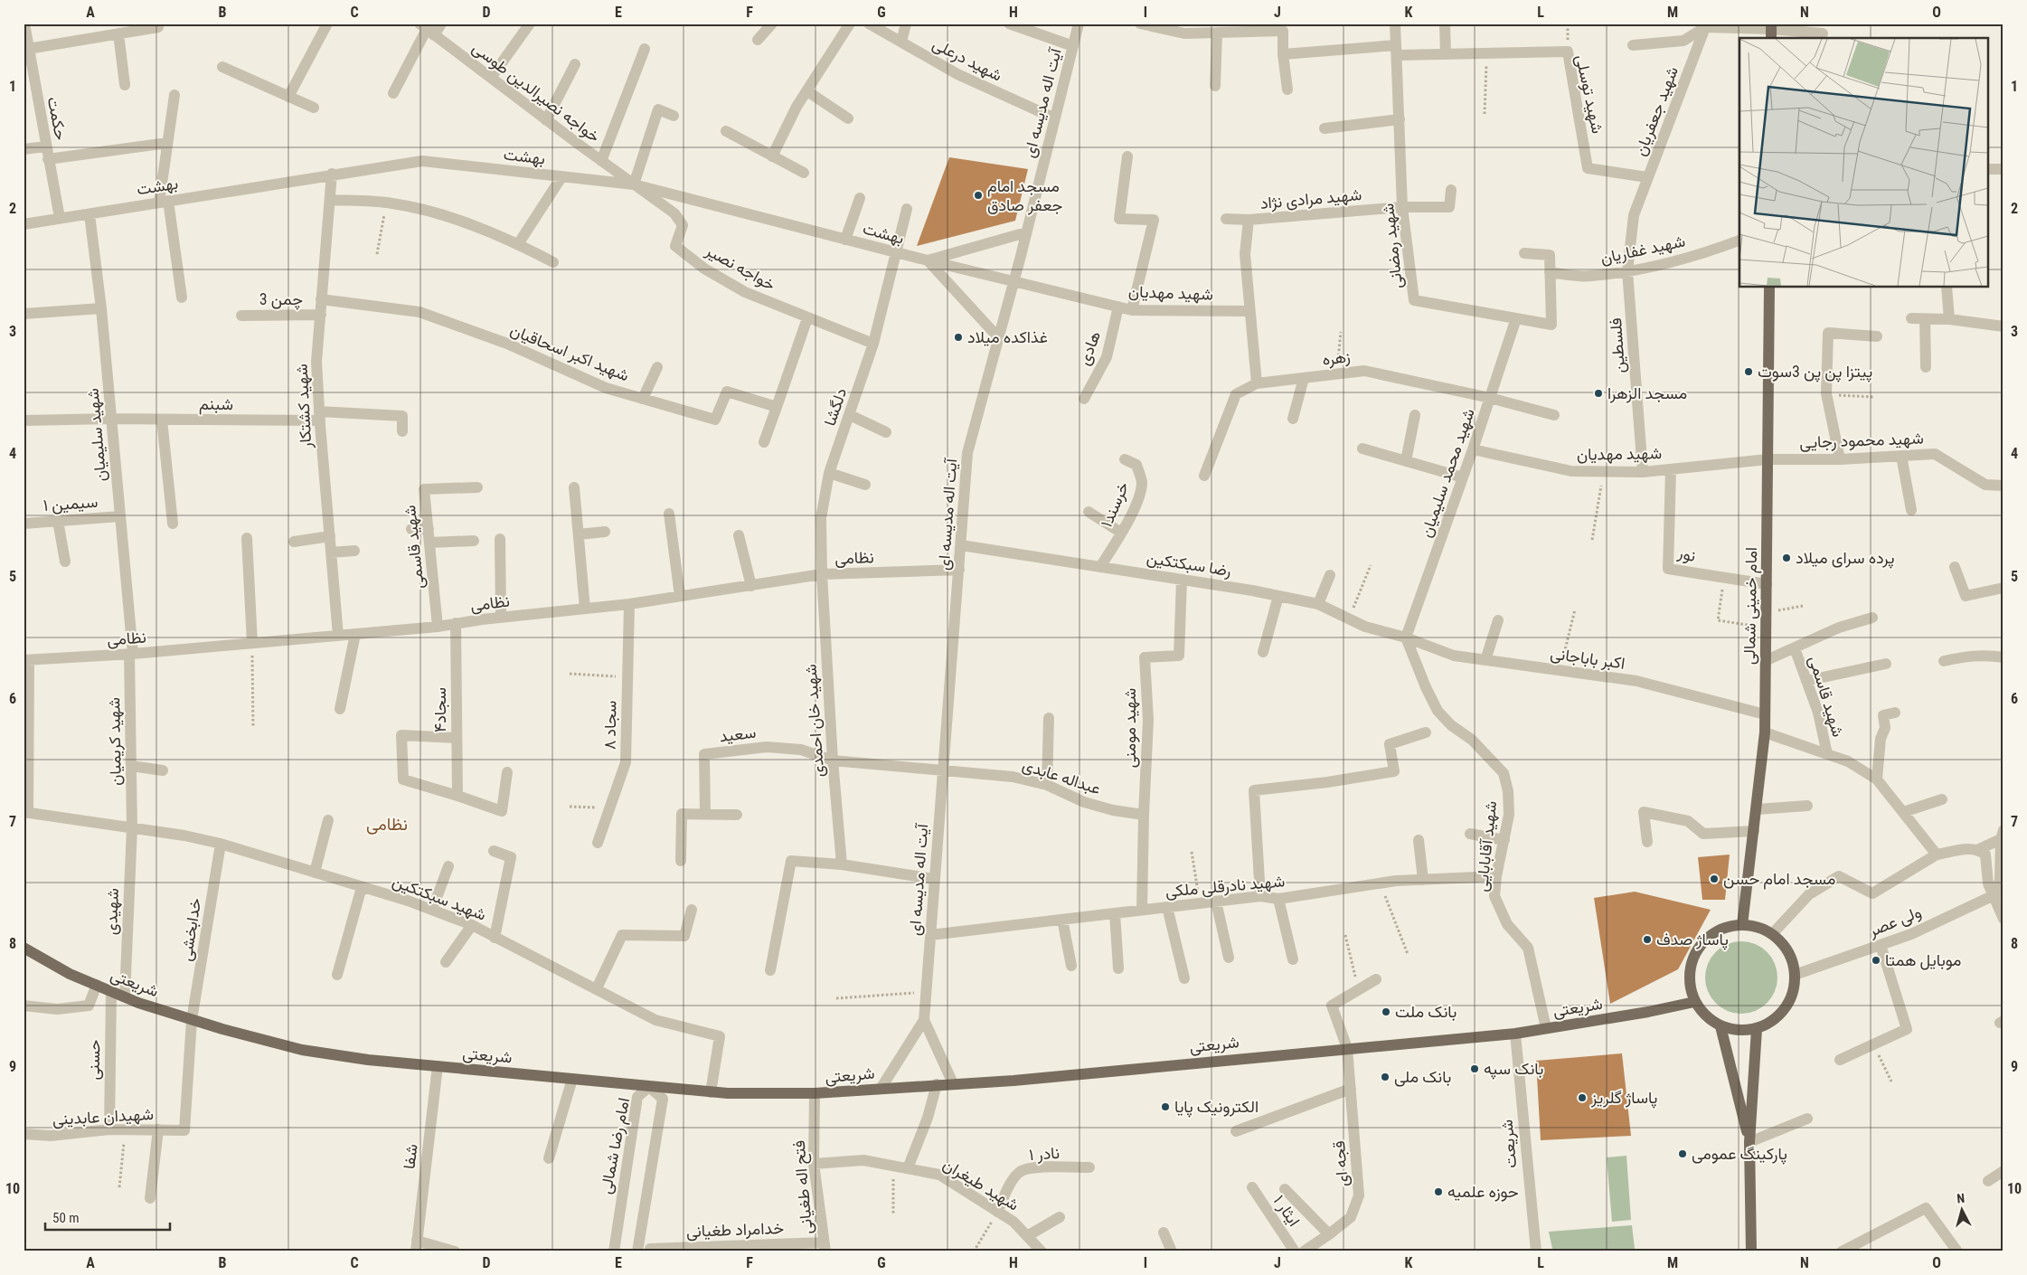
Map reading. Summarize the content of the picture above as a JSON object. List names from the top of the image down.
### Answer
{
  "streets": {
    "main road": ["امام خمینی شمالی", "شریعتی"],
    "street": [
      "شهید درعلی",
      "خواجه نصیرالدین طوسی",
      "شهید توسلی",
      "آیت اله مدیسه ای",
      "شهید جعفریان",
      "حکمت",
      "بهشت",
      "شهید مرادی نژاد",
      "شهید رمضانی",
      "شهید غفاریان",
      "خواجه نصیر",
      "شهید مهدیان",
      "چمن 3",
      "فلسطین",
      "هادی",
      "شهید اکبر اسحاقیان",
      "زهره",
      "شبنم",
      "شهید کشتکار",
      "دلگشا",
      "شهید سلیمیان",
      "شهید محمود رجایی",
      "شهید محمد سلیمیان",
      "سیمین ۱",
      "خرسند۱",
      "شهید قاسمی",
      "نور",
      "نظامی",
      "رضا سبکتکین",
      "اکبر باباجانی",
      "سجاد۴",
      "شهید خان احمدی",
      "سجاد ۸",
      "شهید مومنی",
      "سعید",
      "شهید کریمیان",
      "عبداله عابدی",
      "شهید آقابابایی",
      "شهید نادرقلی ملکی",
      "شهید سبکتکین",
      "شهیدی",
      "ولی عصر",
      "خدابخشی",
      "حسنی",
      "شهیدان عابدینی",
      "شریعت",
      "امام رضا شمالی",
      "نادر ۱",
      "شفا",
      "قجه ای",
      "شهید طیغران",
      "فتح اله طغیانی",
      "ایثار ۱",
      "خدامراد طغیانی"
    ]
  },
  "crossings": [
    ["شهید درعلی", "آیت اله مدیسه ای"],
    ["خواجه نصیرالدین طوسی", "بهشت"],
    ["خواجه نصیرالدین طوسی", "خواجه نصیر"],
    ["شهید توسلی", "شهید جعفریان"],
    ["شهید توسلی", "شهید رمضانی"],
    ["آیت اله مدیسه ای", "بهشت"],
    ["آیت اله مدیسه ای", "شهید مهدیان"],
    ["آیت اله مدیسه ای", "نظامی"],
    ["آیت اله مدیسه ای", "رضا سبکتکین"],
    ["آیت اله مدیسه ای", "عبداله عابدی"],
    ["آیت اله مدیسه ای", "شهید نادرقلی ملکی"],
    ["شهید جعفریان", "شهید غفاریان"],
    ["شهید جعفریان", "فلسطین"],
    ["حکمت", "بهشت"],
    ["بهشت", "خواجه نصیر"],
    ["بهشت", "شهید مهدیان"],
    ["بهشت", "شهید کشتکار"],
    ["بهشت", "دلگشا"],
    ["بهشت", "شهید سلیمیان"],
    ["شهید مرادی نژاد", "شهید رمضانی"],
    ["شهید رمضانی", "شهید غفاریان"],
    ["شهید رمضانی", "شهید محمد سلیمیان"],
    ["شهید غفاریان", "فلسطین"],
    ["خواجه نصیر", "دلگشا"],
    ["شهید مهدیان", "فلسطین"],
    ["شهید مهدیان", "هادی"],
    ["شهید مهدیان", "شهید محمود رجایی"],
    ["شهید مهدیان", "شهید محمد سلیمیان"],
    ["شهید مهدیان", "نور"],
    ["شهید مهدیان", "امام خمینی شمالی"],
    ["چمن 3", "شهید کشتکار"],
    ["شهید اکبر اسحاقیان", "شهید کشتکار"],
    ["زهره", "شهید محمد سلیمیان"],
    ["شبنم", "شهید کشتکار"],
    ["شبنم", "شهید سلیمیان"],
    ["شهید کشتکار", "نظامی"],
    ["دلگشا", "نظامی"],
    ["دلگشا", "شهید خان احمدی"],
    ["شهید سلیمیان", "سیمین ۱"],
    ["شهید سلیمیان", "نظامی"],
    ["شهید سلیمیان", "شهید کریمیان"],
    ["شهید محمود رجایی", "امام خمینی شمالی"],
    ["شهید محمد سلیمیان", "رضا سبکتکین"],
    ["شهید محمد سلیمیان", "اکبر باباجانی"],
    ["شهید محمد سلیمیان", "شهید آقابابایی"],
    ["خرسند۱", "رضا سبکتکین"],
    ["شهید قاسمی", "نظامی"],
    ["شهید قاسمی", "امام خمینی شمالی"],
    ["نور", "امام خمینی شمالی"],
    ["نظامی", "سجاد۴"],
    ["نظامی", "شهید خان احمدی"],
    ["نظامی", "سجاد ۸"],
    ["نظامی", "شهید کریمیان"],
    ["رضا سبکتکین", "اکبر باباجانی"],
    ["رضا سبکتکین", "شهید مومنی"],
    ["رضا سبکتکین", "شهید آقابابایی"],
    ["امام خمینی شمالی", "اکبر باباجانی"],
    ["امام خمینی شمالی", "ولی عصر"],
    ["امام خمینی شمالی", "شریعتی"],
    ["اکبر باباجانی", "شهید آقابابایی"],
    ["شهید خان احمدی", "سعید"],
    ["شهید خان احمدی", "عبداله عابدی"],
    ["شهید مومنی", "عبداله عابدی"],
    ["شهید مومنی", "شهید نادرقلی ملکی"],
    ["سعید", "عبداله عابدی"],
    ["شهید کریمیان", "شهید سبکتکین"],
    ["شهید کریمیان", "شهیدی"],
    ["شهید آقابابایی", "شهید نادرقلی ملکی"],
    ["شهید آقابابایی", "شریعتی"],
    ["شهید سبکتکین", "شهیدی"],
    ["شهید سبکتکین", "خدابخشی"],
    ["شهید سبکتکین", "شریعتی"],
    ["شهیدی", "شریعتی"],
    ["ولی عصر", "شریعتی"],
    ["خدابخشی", "شریعتی"],
    ["خدابخشی", "شهیدان عابدینی"],
    ["شریعتی", "حسنی"],
    ["شریعتی", "شریعت"],
    ["شریعتی", "امام رضا شمالی"],
    ["شریعتی", "شفا"],
    ["شریعتی", "قجه ای"],
    ["شریعتی", "فتح اله طغیانی"],
    ["حسنی", "شهیدان عابدینی"],
    ["نادر ۱", "شهید طیغران"],
    ["شهید طیغران", "فتح اله طغیانی"],
    ["فتح اله طغیانی", "خدامراد طغیانی"]
  ],
  "districts": ["نظامی"],
  "places": [
    "مسجد امام جعفر صادق",
    "غذاکده میلاد",
    "پیتزا پن پن 3سوت",
    "مسجد الزهرا",
    "پرده سرای میلاد",
    "مسجد امام حسن",
    "پاساژ صدف",
    "موبایل همتا",
    "بانک ملت",
    "بانک سپه",
    "بانک ملی",
    "پاساژ گلریز",
    "الکترونیک پایا",
    "پارکینگ عمومی",
    "حوزه علمیه"
  ],
  "scale_bar": "50 m",
  "north": "top",
  "grid": {
    "columns": [
      "A",
      "B",
      "C",
      "D",
      "E",
      "F",
      "G",
      "H",
      "I",
      "J",
      "K",
      "L",
      "M",
      "N",
      "O"
    ],
    "rows": [
      "1",
      "2",
      "3",
      "4",
      "5",
      "6",
      "7",
      "8",
      "9",
      "10"
    ]
  }
}
